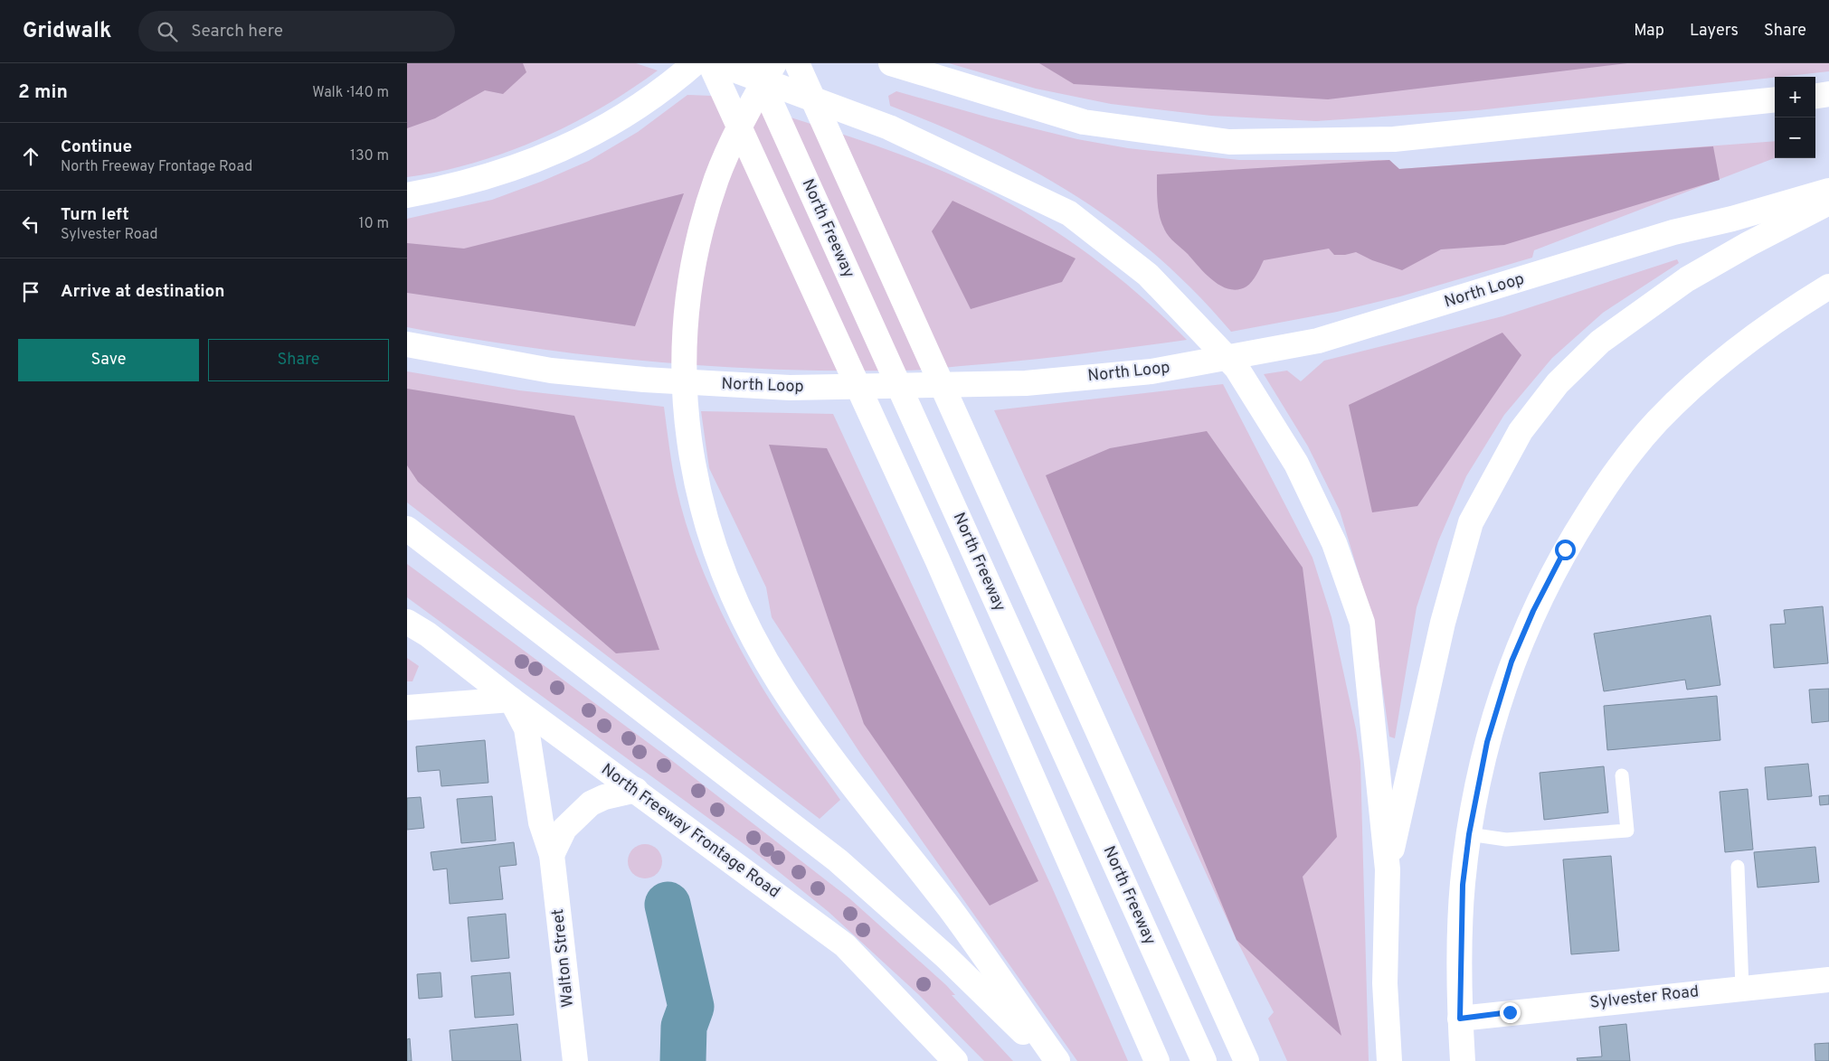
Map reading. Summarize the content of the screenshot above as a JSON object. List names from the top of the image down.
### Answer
{
  "streets": {
    "main road": [
      "North Freeway",
      "North Loop",
      "North Freeway Frontage Road",
      "Walton Street",
      "Sylvester Road"
    ]
  },
  "crossings": [
    ["North Freeway Frontage Road", "Walton Street"]
  ],
  "page": {
    "header": "Gridwalk",
    "search": "Search here",
    "nav": ["Map", "Layers", "Share"],
    "heading": ["2 min", "Walk · 140 m"],
    "map_buttons": ["+", "−"],
    "list": [
      ["Continue", "North Freeway Frontage Road", "130 m"],
      ["Turn left", "Sylvester Road", "10 m"],
      "Arrive at destination"
    ],
    "buttons": ["Save", "Share"]
  }
}
